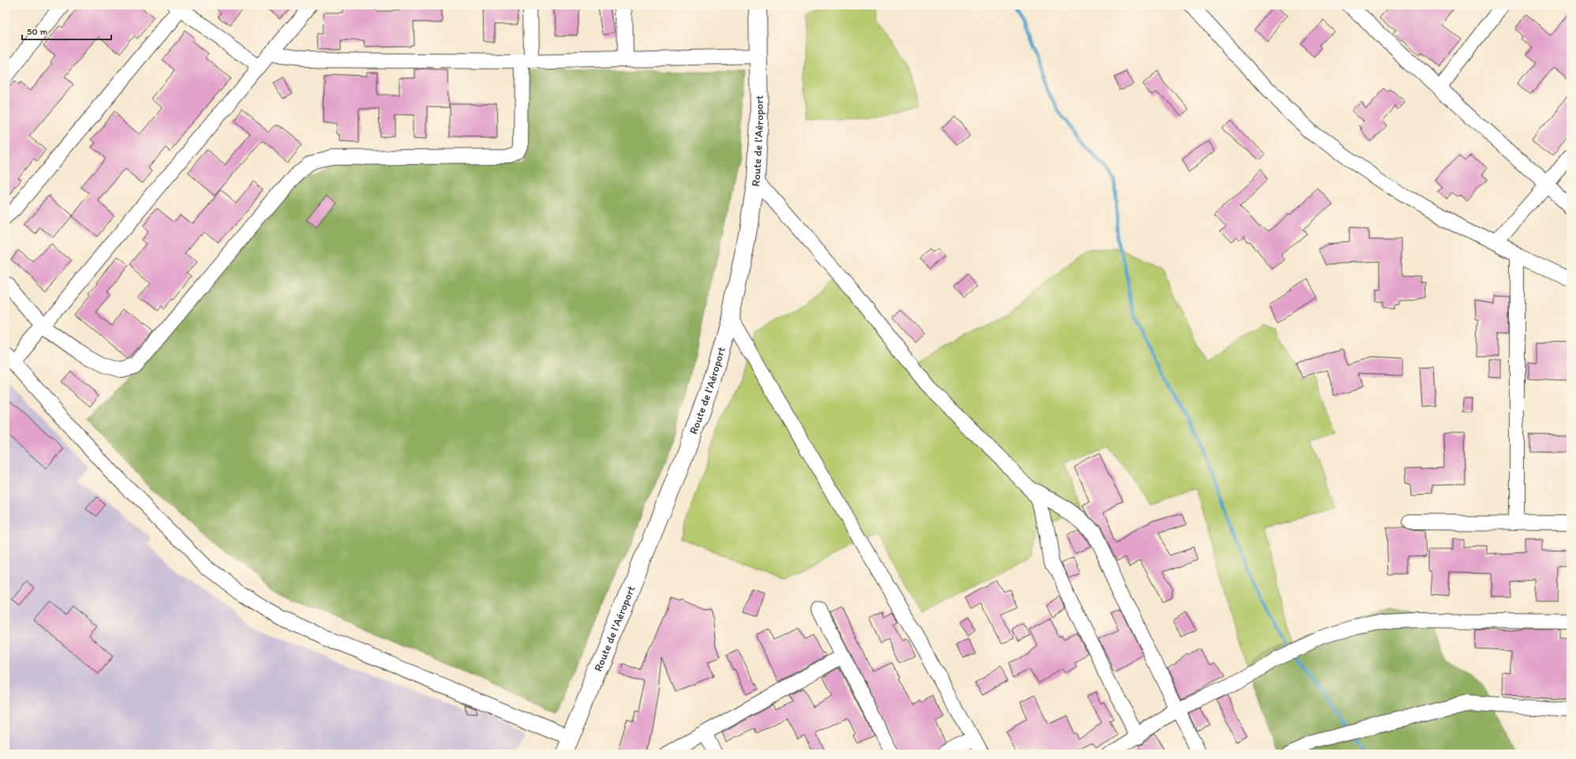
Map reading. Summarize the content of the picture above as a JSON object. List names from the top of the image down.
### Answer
{
  "streets": {
    "main road": ["Route de l'Aéroport"]
  },
  "scale_bar": "50 m"
}
